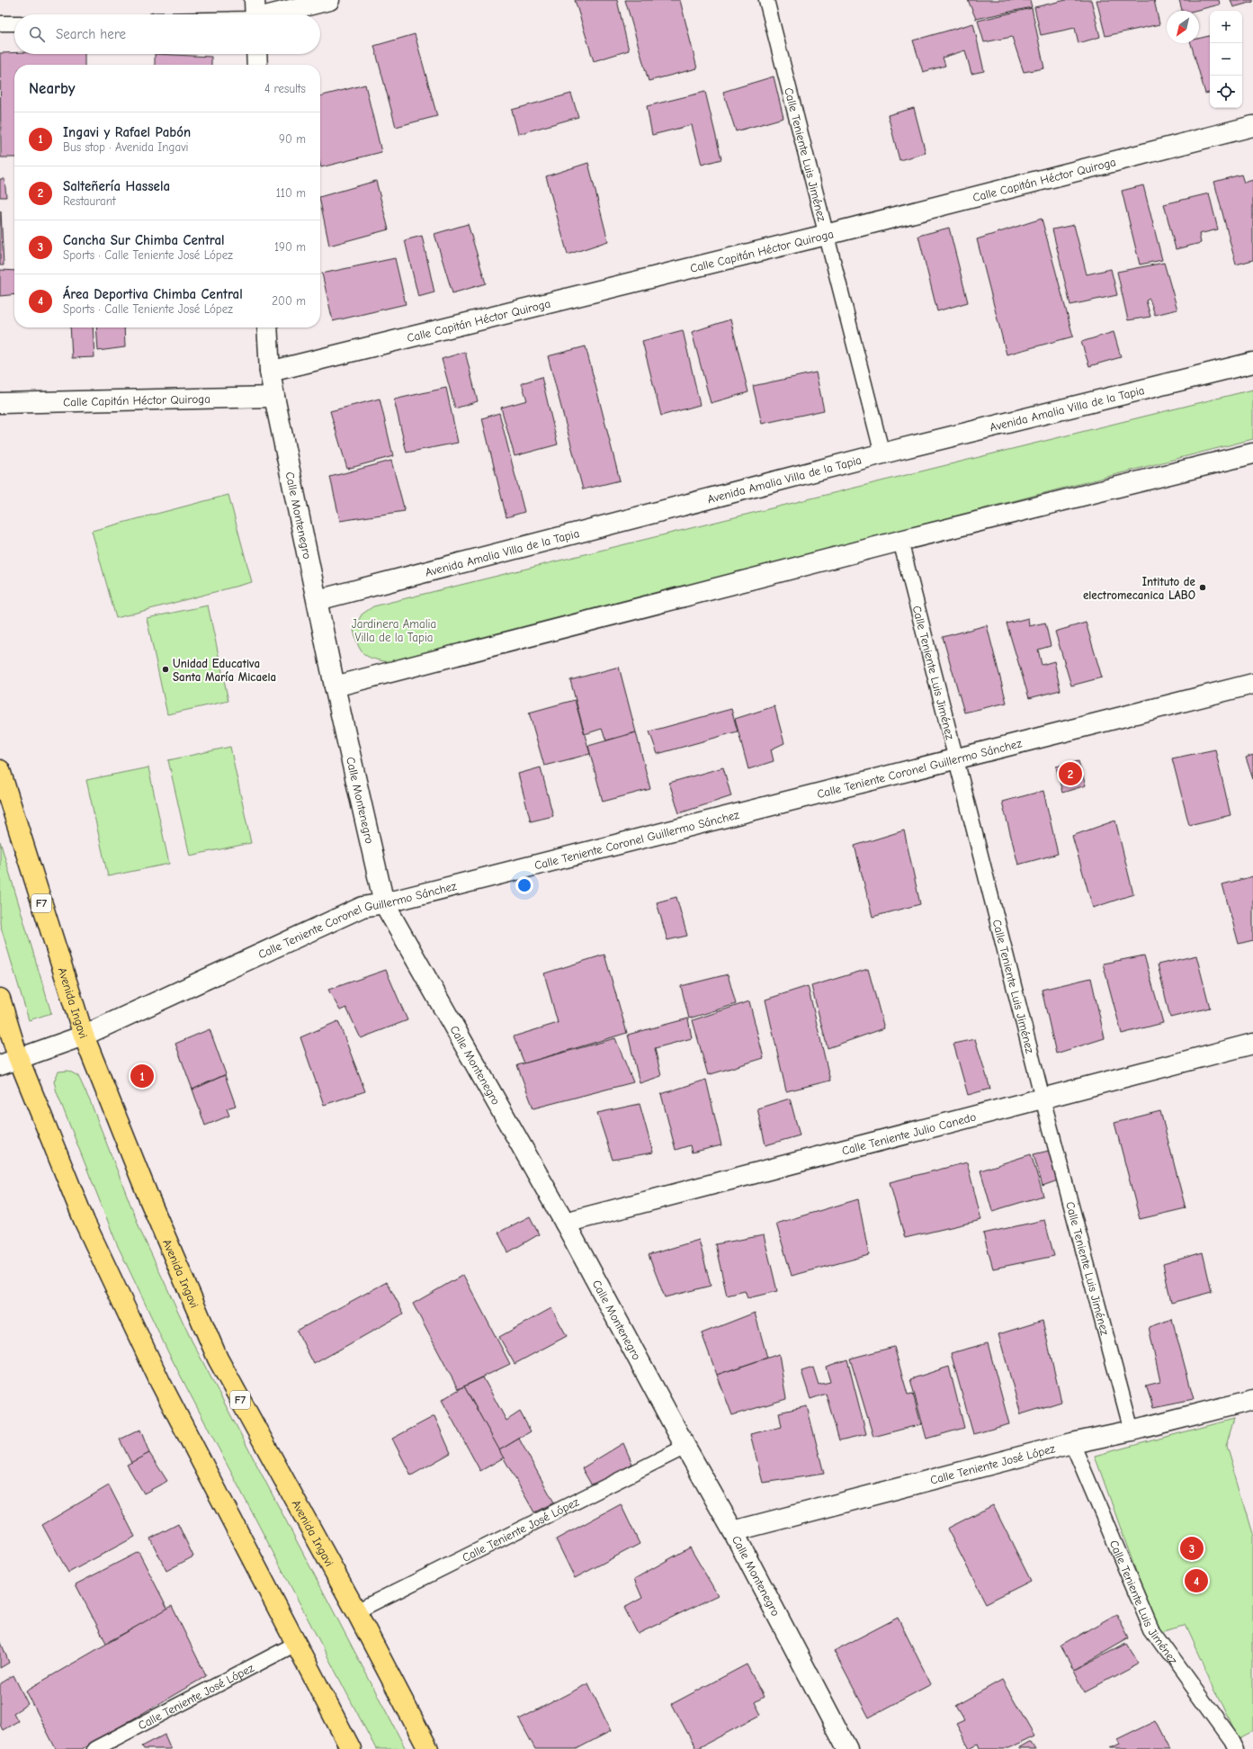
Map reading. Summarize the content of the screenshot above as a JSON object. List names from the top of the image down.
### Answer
{
  "streets": {
    "highway": ["F7", "Avenida Ingavi"],
    "street": [
      "Calle Capitán Héctor Quiroga",
      "Avenida Amalia Villa de la Tapia",
      "Calle Montenegro",
      "Calle Teniente Coronel Guillermo Sánchez",
      "Calle Teniente Julio Canedo",
      "Calle Teniente José López"
    ],
    "lane": ["Calle Teniente Luis Jiménez"]
  },
  "crossings": [
    ["Calle Teniente Luis Jiménez", "Calle Capitán Héctor Quiroga"],
    ["Calle Teniente Luis Jiménez", "Avenida Amalia Villa de la Tapia"],
    ["Calle Teniente Luis Jiménez", "Calle Teniente Coronel Guillermo Sánchez"],
    ["Calle Teniente Luis Jiménez", "Calle Teniente Julio Canedo"],
    ["Calle Teniente Luis Jiménez", "Calle Teniente José López"],
    ["Calle Capitán Héctor Quiroga", "Calle Montenegro"],
    ["Avenida Amalia Villa de la Tapia", "Calle Montenegro"],
    ["Calle Montenegro", "Calle Teniente Coronel Guillermo Sánchez"],
    ["Calle Montenegro", "Calle Teniente Julio Canedo"],
    ["Calle Montenegro", "Calle Teniente José López"],
    ["Calle Teniente Coronel Guillermo Sánchez", "Avenida Ingavi"],
    ["Avenida Ingavi", "Calle Teniente José López"]
  ],
  "parks": ["Jardinera Amalia Villa de la Tapia"],
  "places": ["Intituto de electromecanica LABO", "Unidad Educativa Santa María Micaela"],
  "north": "bottom left",
  "page": {
    "map_buttons": ["+", "−"],
    "search": "Search here",
    "heading": ["Nearby", "4 results"],
    "list": [
      {
        "mark": "1",
        "name": "Ingavi y Rafael Pabón",
        "note": "Bus stop · Avenida Ingavi",
        "value": "90 m"
      },
      {
        "mark": "2",
        "name": "Salteñería Hassela",
        "note": "Restaurant",
        "value": "110 m"
      },
      {
        "mark": "3",
        "name": "Cancha Sur Chimba Central",
        "note": "Sports · Calle Teniente José López",
        "value": "190 m"
      },
      {
        "mark": "4",
        "name": "Área Deportiva Chimba Central",
        "note": "Sports · Calle Teniente José López",
        "value": "200 m"
      }
    ],
    "pins": [
      "2",
      "1",
      "3",
      "4"
    ]
  }
}
